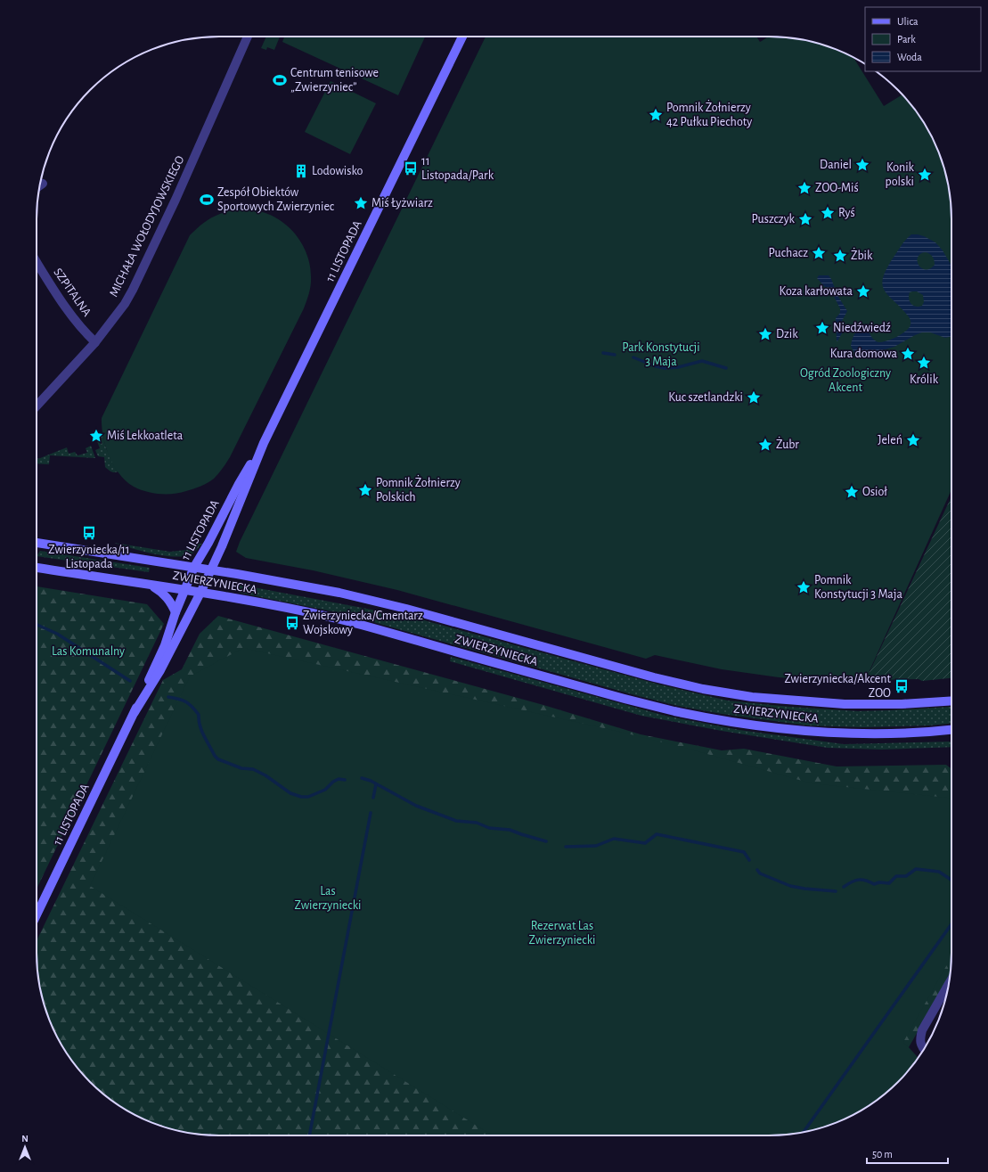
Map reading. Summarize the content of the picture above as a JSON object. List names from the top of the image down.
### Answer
{
  "streets": {
    "main road": ["11 LISTOPADA", "ZWIERZYNIECKA"],
    "street": ["MICHAŁA WOŁODYJOWSKIEGO", "SZPITALNA"]
  },
  "crossings": [
    ["MICHAŁA WOŁODYJOWSKIEGO", "SZPITALNA"],
    ["11 LISTOPADA", "ZWIERZYNIECKA"]
  ],
  "parks": [
    "Park Konstytucji 3 Maja",
    "Ogród Zoologiczny Akcent",
    "Las Komunalny",
    "Las Zwierzyniecki",
    "Rezerwat Las Zwierzyniecki"
  ],
  "places": {
    "sports": ["Centrum tenisowe „Zwierzyniec”", "Zespół Obiektów Sportowych Zwierzyniec"],
    "place": [
      "Pomnik Żołnierzy 42 Pułku Piechoty",
      "Daniel",
      "Konik polski",
      "ZOO-Miś",
      "Miś Łyżwiarz",
      "Ryś",
      "Puszczyk",
      "Puchacz",
      "Żbik",
      "Koza karłowata",
      "Niedźwiedź",
      "Dzik",
      "Kura domowa",
      "Królik",
      "Kuc szetlandzki",
      "Miś Lekkoatleta",
      "Jeleń",
      "Żubr",
      "Pomnik Żołnierzy Polskich",
      "Osioł",
      "Pomnik Konstytucji 3 Maja"
    ],
    "bus stop": [
      "11 Listopada/Park",
      "Zwierzyniecka/11 Listopada",
      "Zwierzyniecka/Cmentarz Wojskowy",
      "Zwierzyniecka/Akcent ZOO"
    ],
    "building": ["Lodowisko"]
  },
  "legend": ["Ulica", "Park", "Woda"],
  "scale_bar": "50 m",
  "north": "top"
}
